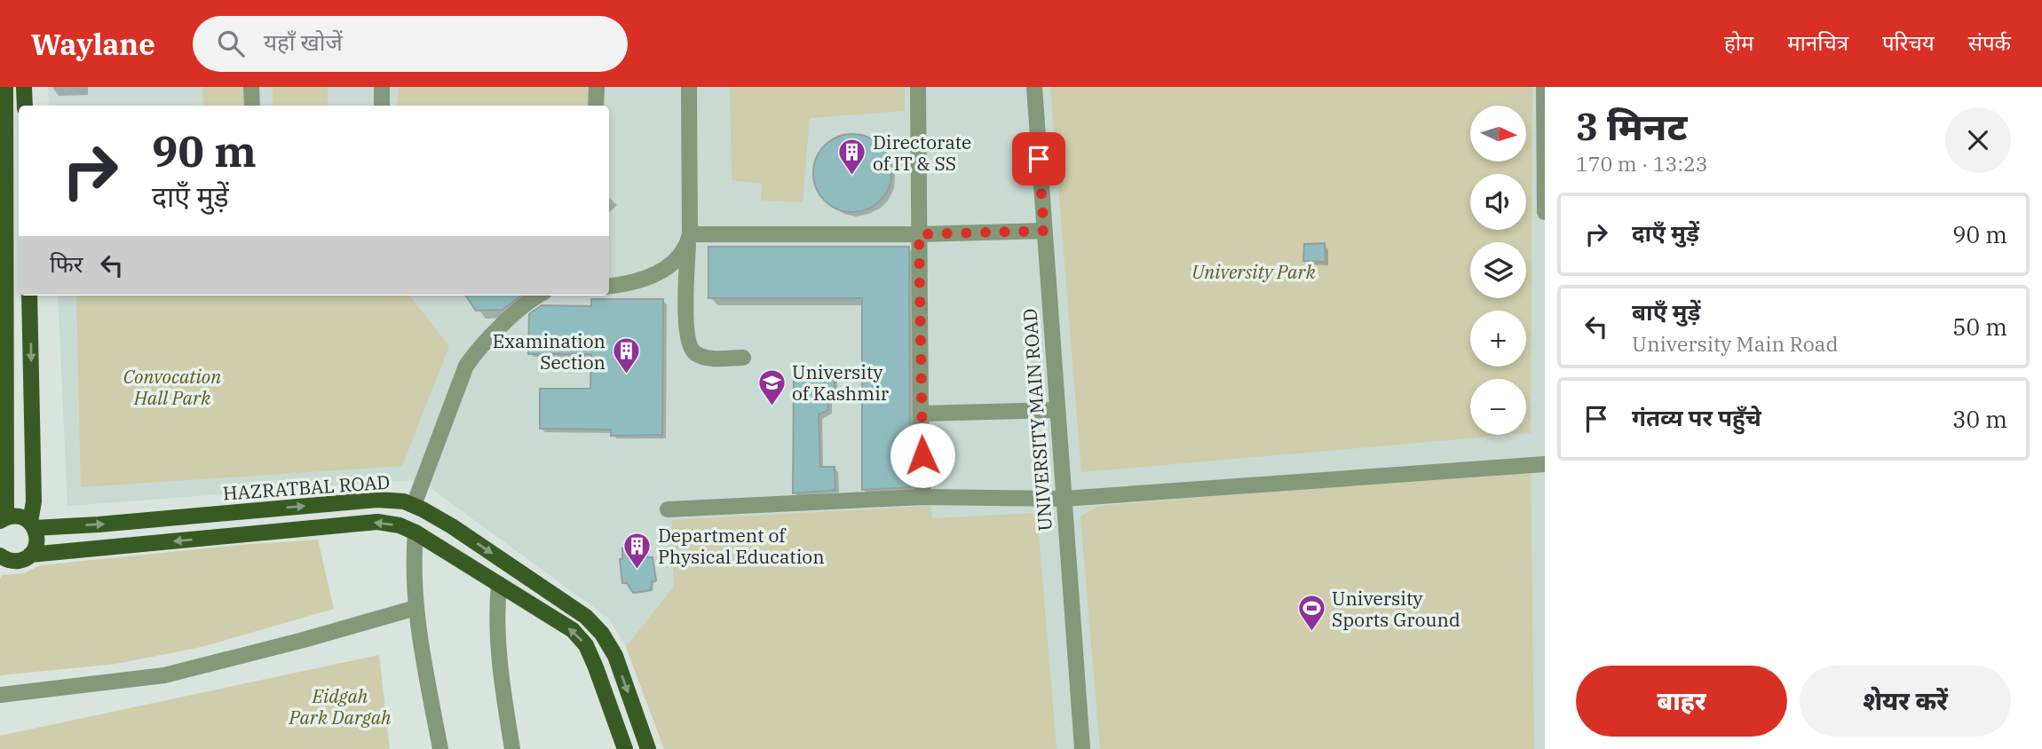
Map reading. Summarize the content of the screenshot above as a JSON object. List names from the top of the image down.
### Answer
{
  "streets": {
    "main road": ["HAZRATBAL ROAD"],
    "street": ["UNIVERSITY MAIN ROAD"]
  },
  "parks": ["University Park", "Convocation Hall Park", "Eidgah Park Dargah"],
  "places": {
    "building": ["Directorate of IT & SS", "Examination Section", "Department of Physical Education"],
    "school or university": ["University of Kashmir"],
    "sports": ["University Sports Ground"]
  },
  "north": "right",
  "page": {
    "header": "Waylane",
    "search": "यहाँ खोजें",
    "nav": [
      "होम",
      "मानचित्र",
      "परिचय",
      "संपर्क"
    ],
    "heading": ["3 मिनट", "170 m · 13:23"],
    "map_buttons": ["+", "−"],
    "turn": ["90 m", "दाएँ मुड़ें"],
    "list": [
      {
        "name": "दाएँ मुड़ें",
        "value": "90 m"
      },
      {
        "name": "बाएँ मुड़ें",
        "note": "University Main Road",
        "value": "50 m"
      },
      {
        "name": "गंतव्य पर पहुँचे",
        "value": "30 m"
      }
    ],
    "then": "फिर",
    "buttons": ["बाहर", "शेयर करें"]
  }
}
